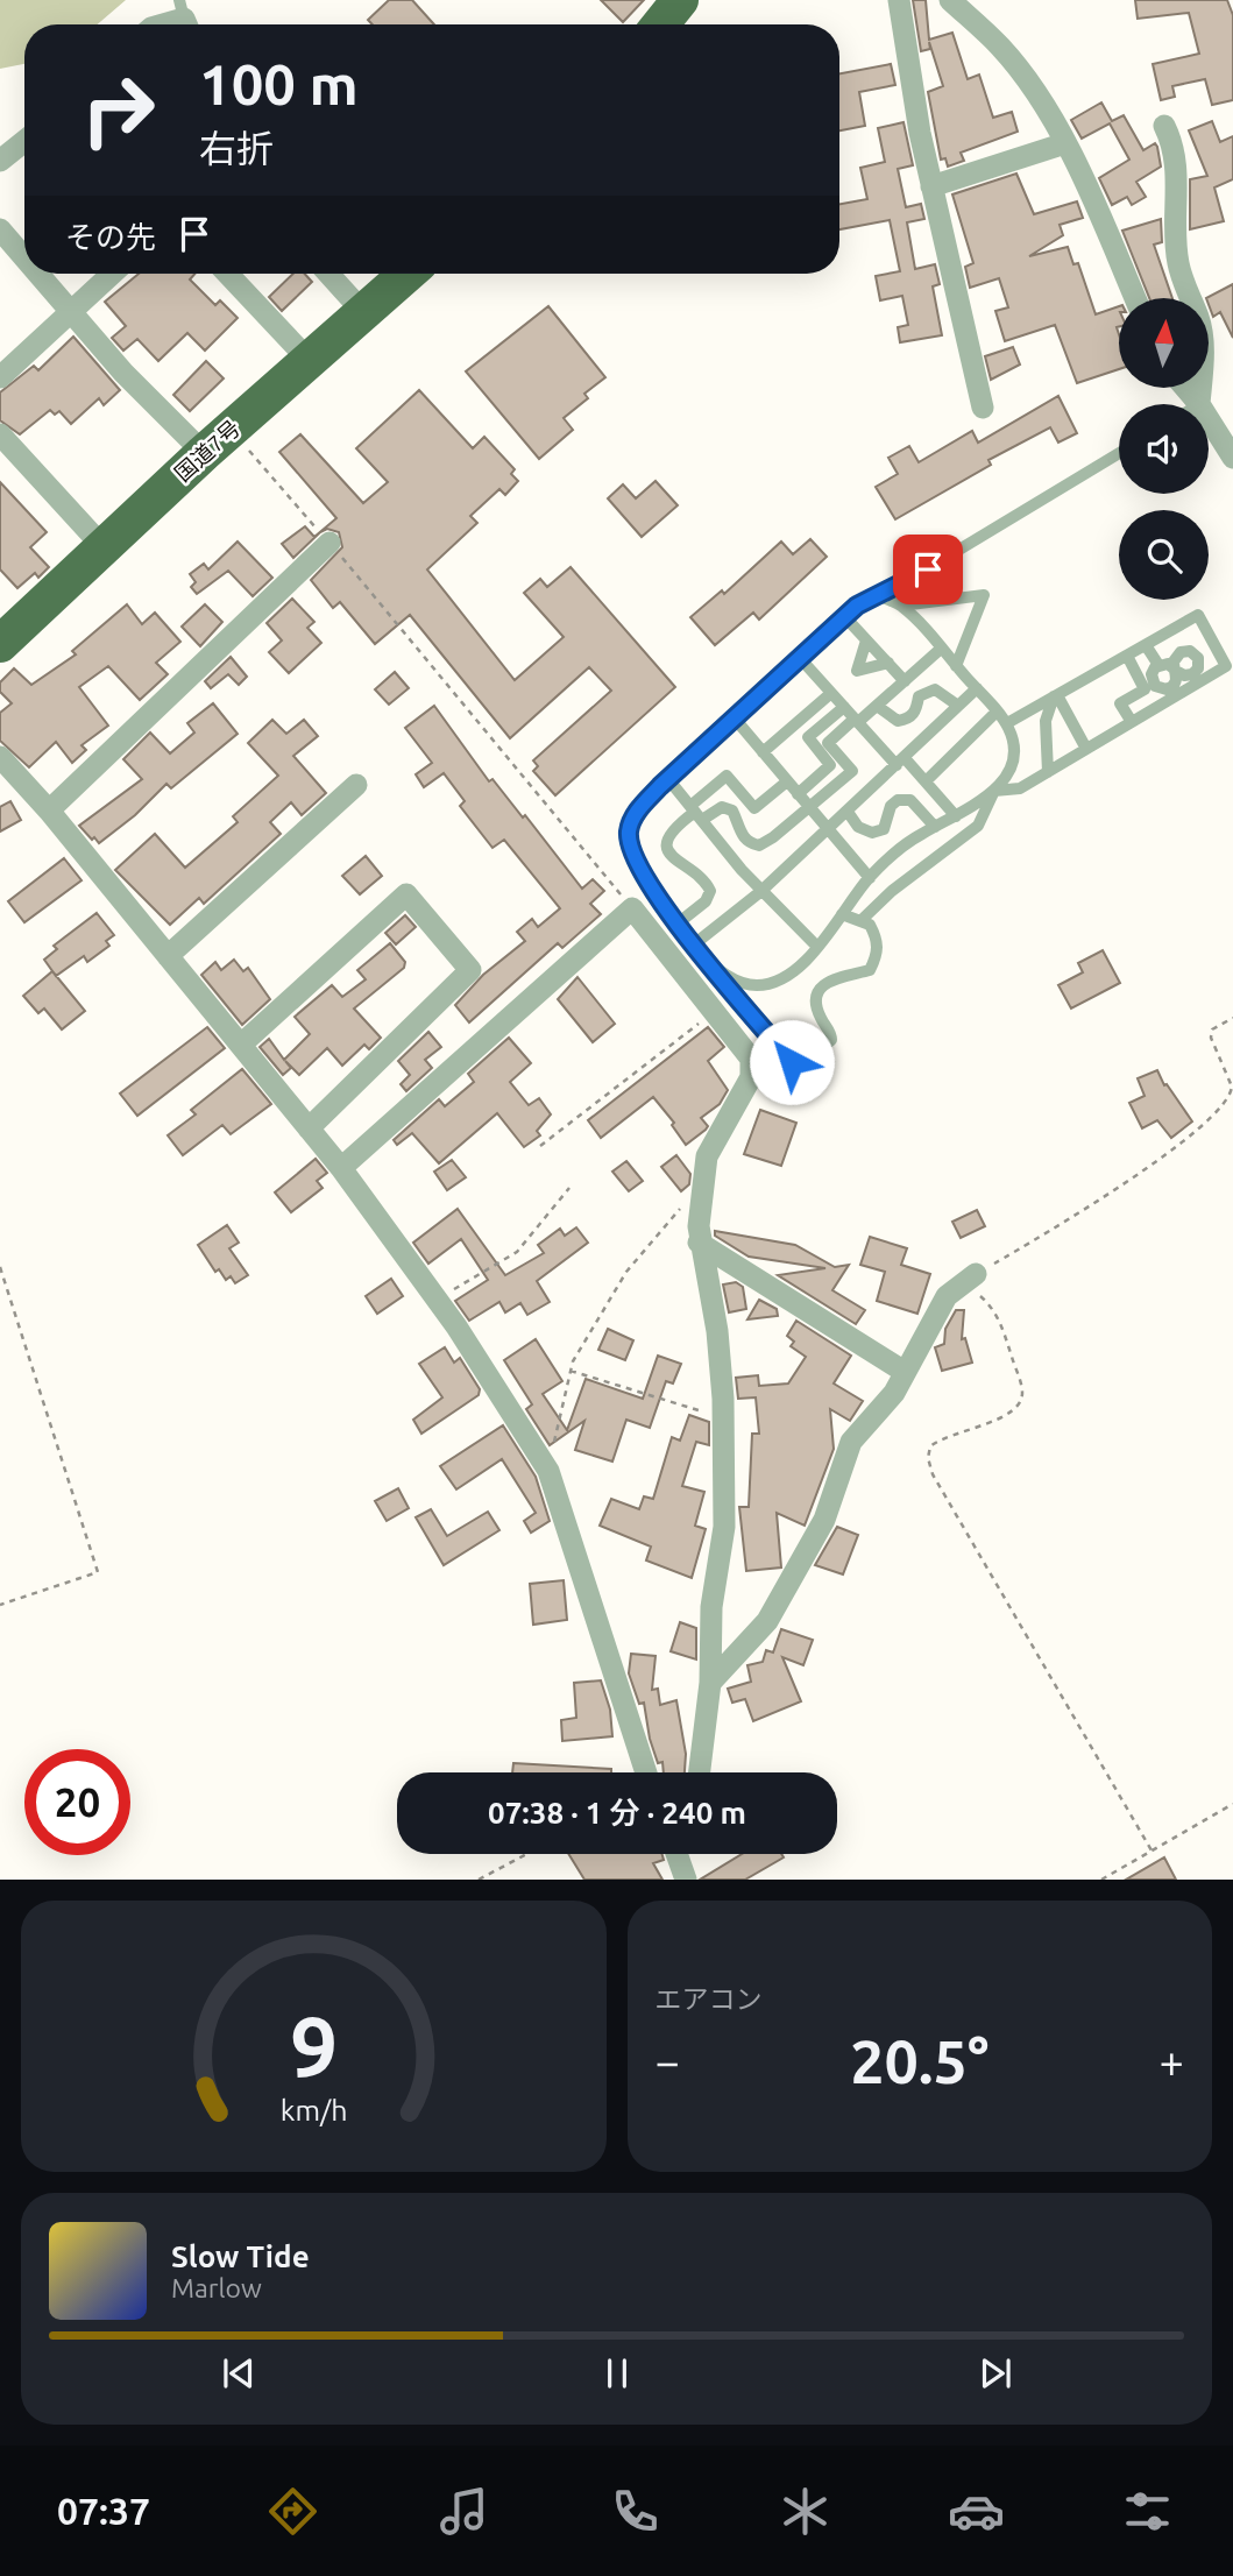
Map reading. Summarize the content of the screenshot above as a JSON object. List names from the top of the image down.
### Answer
{
  "streets": {
    "highway": ["国道7号"]
  },
  "north": "top",
  "page": {
    "turn": ["100 m", "右折"],
    "then": "その先",
    "limit": "20",
    "trip": "07:38 · 1 分 · 240 m",
    "tile": "エアコン",
    "heat": ["−", "20.5°", "+"],
    "song": ["Slow Tide", "Marlow"],
    "tabs": "07:37",
    "gauge": ["9", "km/h"]
  }
}
